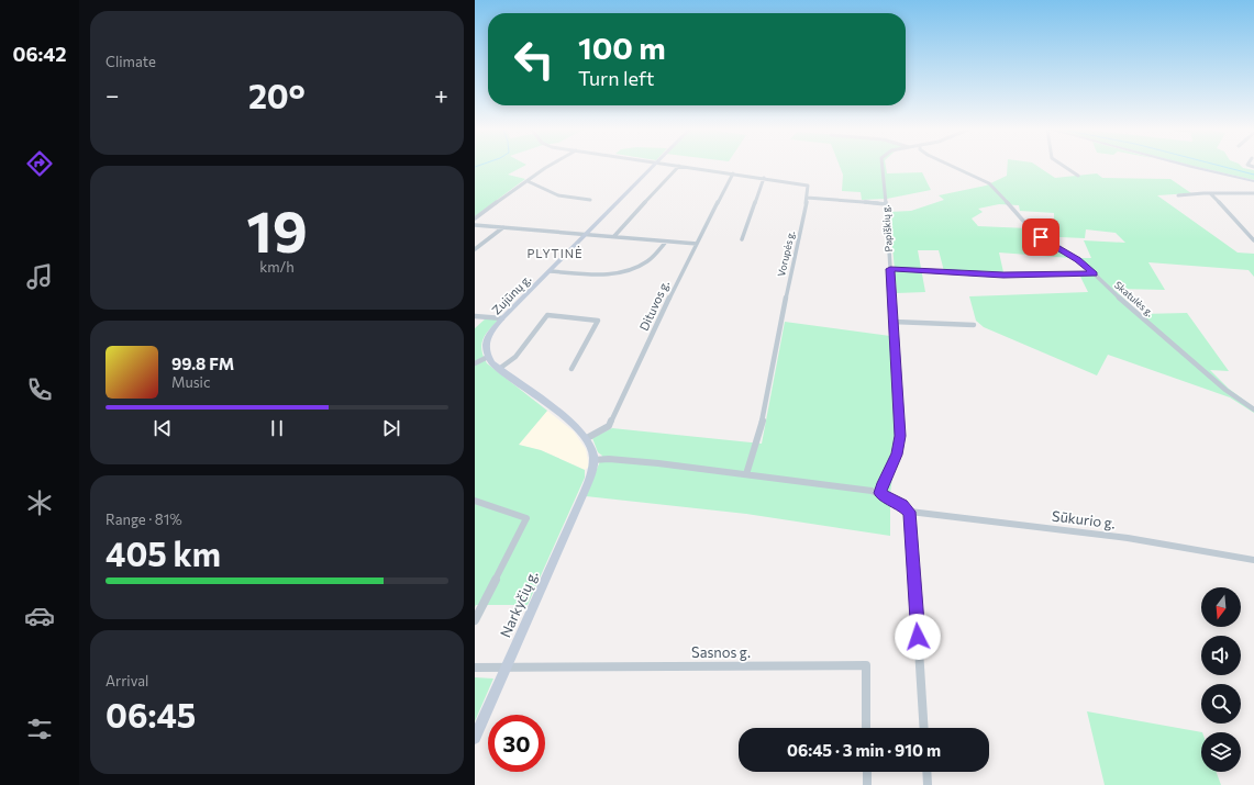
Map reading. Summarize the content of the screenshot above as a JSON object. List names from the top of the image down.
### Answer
{
  "streets": {
    "main road": ["Zujūnų g.", "Narkyčių g."],
    "street": [
      "Papiškių g.",
      "Vorupės g.",
      "Skatulės g.",
      "Dituvos g.",
      "Sūkurio g.",
      "Sasnos g."
    ]
  },
  "crossings": [
    ["Narkyčių g.", "Sasnos g."]
  ],
  "districts": ["PLYTINĖ"],
  "north": "bottom",
  "page": {
    "tabs": "06:42",
    "tile": [
      "Climate",
      ["19", "km/h"],
      ["Range · 81%", "405 km"],
      ["Arrival", "06:45"]
    ],
    "turn": ["100 m", "Turn left"],
    "heat": ["−", "20°", "+"],
    "song": ["99.8 FM", "Music"],
    "limit": "30",
    "trip": "06:45 · 3 min · 910 m"
  }
}
